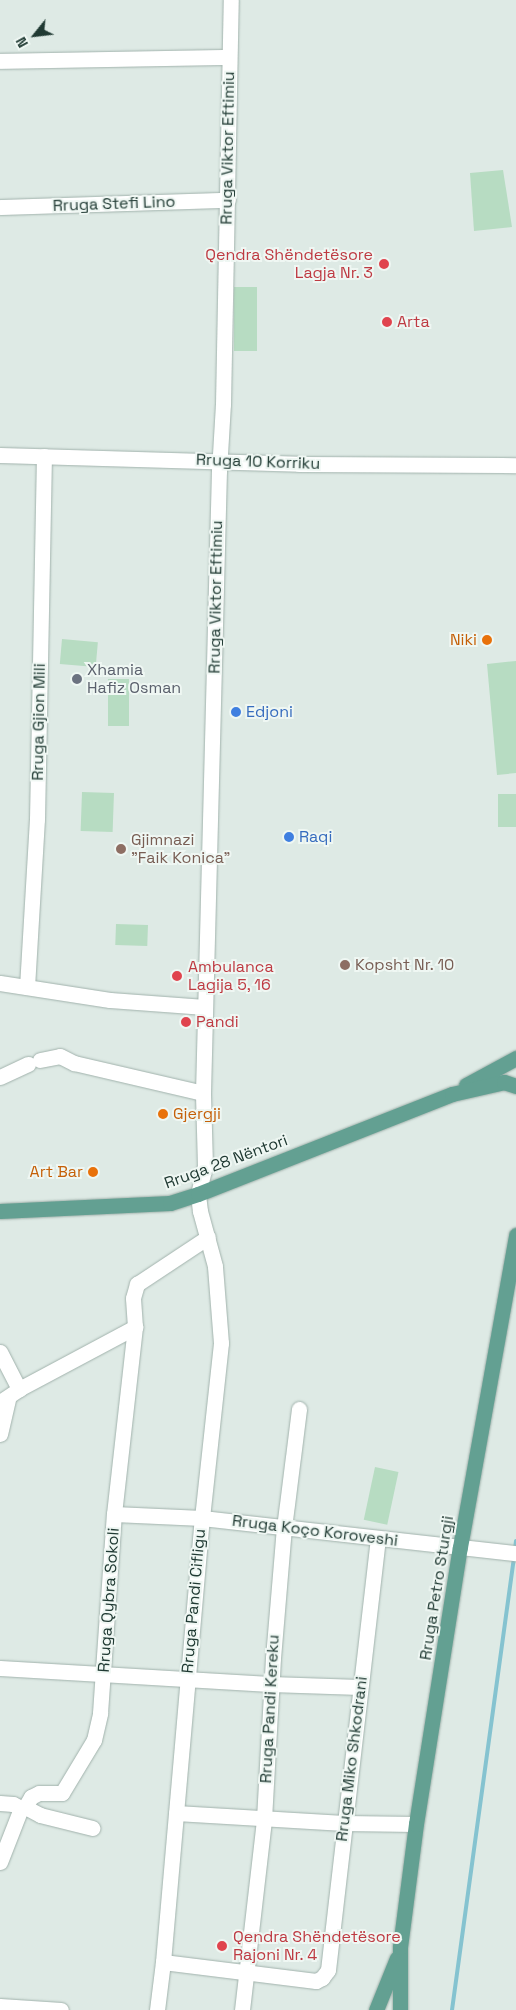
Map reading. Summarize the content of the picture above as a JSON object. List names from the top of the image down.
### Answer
{
  "streets": {
    "main road": ["Rruga 28 Nëntori", "Rruga Petro Sturgji"],
    "street": [
      "Rruga Viktor Eftimiu",
      "Rruga Stefi Lino",
      "Rruga 10 Korriku",
      "Rruga Gjion Mili",
      "Rruga Koço Koroveshi",
      "Rruga Qybra Sokoli",
      "Rruga Pandi Cifligu",
      "Rruga Pandi Kereku",
      "Rruga Miko Shkodrani"
    ]
  },
  "crossings": [
    ["Rruga Viktor Eftimiu", "Rruga Stefi Lino"],
    ["Rruga Viktor Eftimiu", "Rruga 10 Korriku"],
    ["Rruga Viktor Eftimiu", "Rruga 28 Nëntori"],
    ["Rruga Viktor Eftimiu", "Rruga Pandi Cifligu"],
    ["Rruga 10 Korriku", "Rruga Gjion Mili"],
    ["Rruga 28 Nëntori", "Rruga Pandi Cifligu"],
    ["Rruga Koço Koroveshi", "Rruga Petro Sturgji"],
    ["Rruga Koço Koroveshi", "Rruga Qybra Sokoli"],
    ["Rruga Koço Koroveshi", "Rruga Pandi Cifligu"],
    ["Rruga Koço Koroveshi", "Rruga Pandi Kereku"],
    ["Rruga Koço Koroveshi", "Rruga Miko Shkodrani"],
    ["Rruga Qybra Sokoli", "Rruga Pandi Cifligu"],
    ["Rruga Pandi Kereku", "Rruga Miko Shkodrani"]
  ],
  "places": [
    "Qendra Shëndetësore Lagja Nr. 3",
    "Arta",
    "Niki",
    "Xhamia Hafiz Osman",
    "Edjoni",
    "Raqi",
    "Gjimnazi \"Faik Konica\"",
    "Kopsht Nr. 10",
    "Ambulanca Lagija 5, 16",
    "Pandi",
    "Gjergji",
    "Art Bar",
    "Qendra Shëndetësore Rajoni Nr. 4"
  ],
  "north": "bottom left"
}
